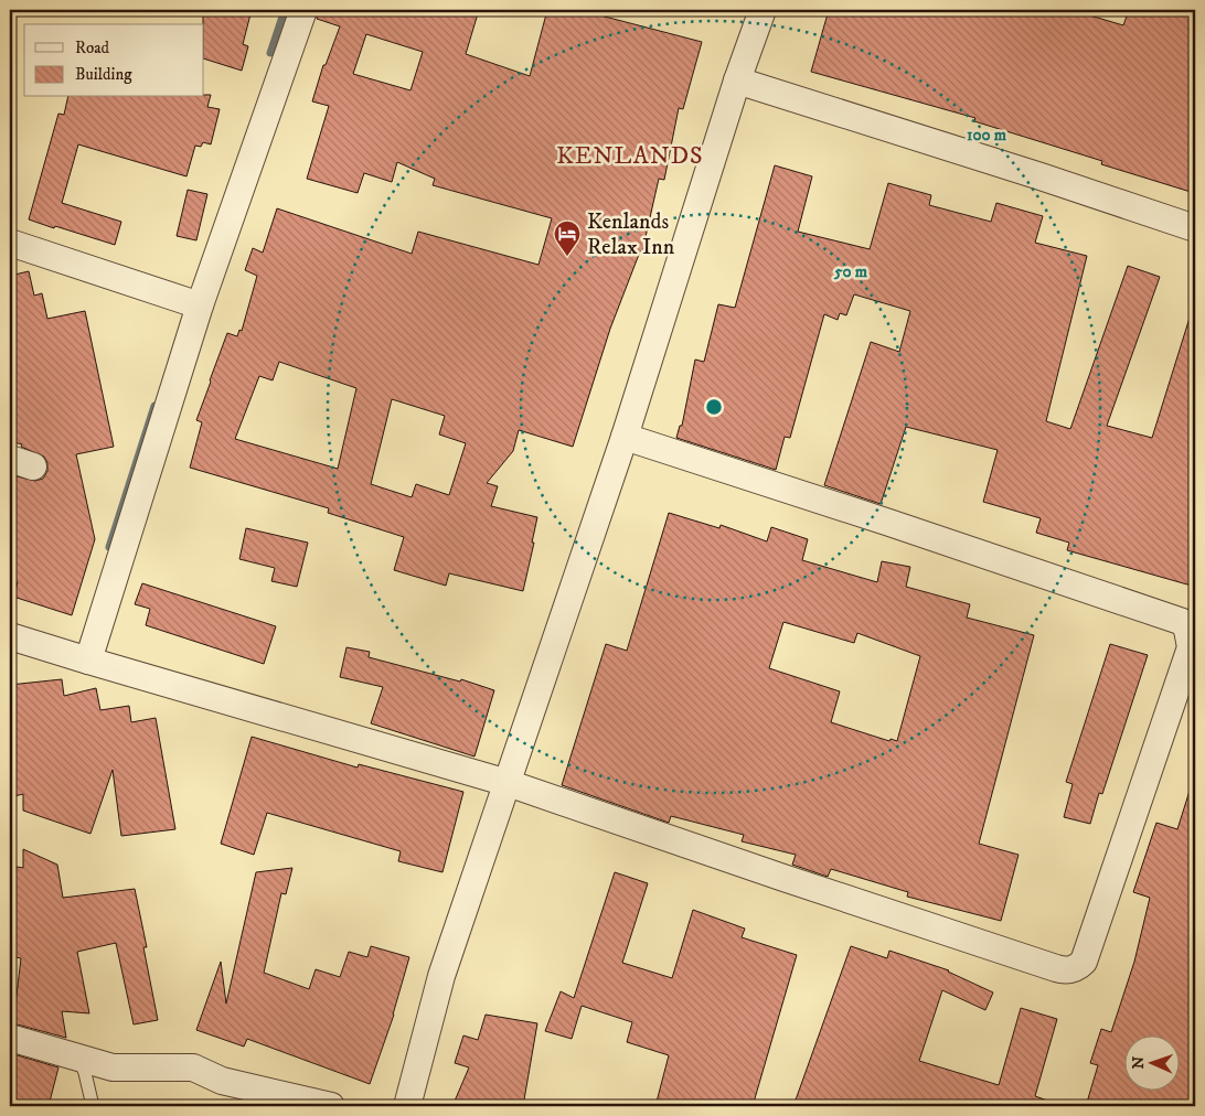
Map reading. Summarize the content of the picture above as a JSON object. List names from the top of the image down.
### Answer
{
  "districts": ["KENLANDS"],
  "places": {
    "hotel": ["Kenlands Relax Inn"]
  },
  "legend": ["Road", "Building"],
  "north": "left",
  "rings": ["100 m", "50 m"]
}
